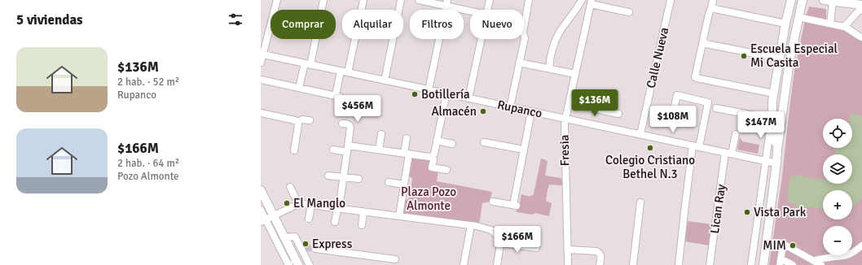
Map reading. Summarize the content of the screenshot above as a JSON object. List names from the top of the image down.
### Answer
{
  "streets": {
    "street": [
      "Calle Nueva",
      "Rupanco",
      "Fresia",
      "Lican Ray"
    ]
  },
  "crossings": [
    ["Calle Nueva", "Rupanco"],
    ["Rupanco", "Fresia"],
    ["Rupanco", "Lican Ray"]
  ],
  "parks": ["Plaza Pozo Almonte"],
  "places": [
    "Escuela Especial Mi Casita",
    "Botillería",
    "Almacén",
    "Colegio Cristiano Bethel N.3",
    "El Manglo",
    "Vista Park",
    "Express",
    "MIM"
  ],
  "page": {
    "heading": "5 viviendas",
    "chip": [
      "Comprar",
      "Alquilar",
      "Filtros",
      "Nuevo"
    ],
    "list": [
      {
        "name": "$136M",
        "note": "2 hab. · 52 m² · Rupanco"
      },
      {
        "name": "$166M",
        "note": "2 hab. · 64 m² · Pozo Almonte"
      }
    ],
    "price": [
      "$136M",
      "$456M",
      "$108M",
      "$147M",
      "$166M"
    ],
    "map_buttons": ["+", "−"]
  }
}
